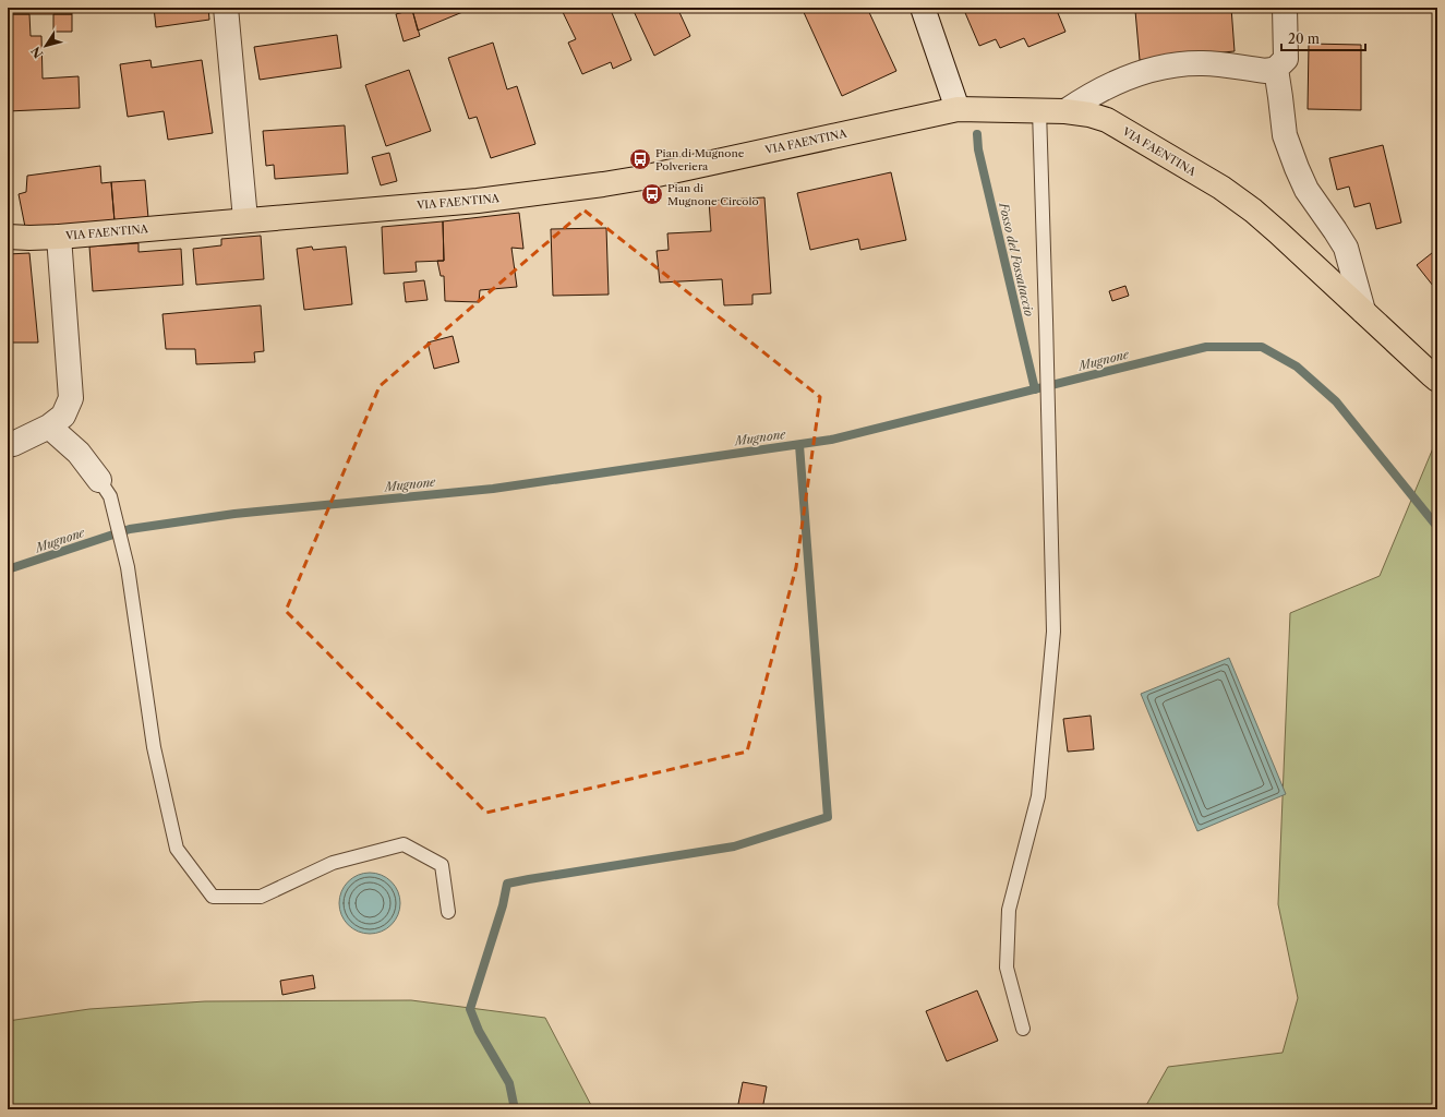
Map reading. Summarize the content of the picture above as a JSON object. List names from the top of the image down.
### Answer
{
  "streets": {
    "main road": ["VIA FAENTINA"]
  },
  "water": ["Fosso del Fossataccio", "Mugnone"],
  "places": {
    "bus stop": ["Pian di Mugnone Polveriera", "Pian di Mugnone Circolo"]
  },
  "scale_bar": "20 m",
  "north": "bottom left"
}
